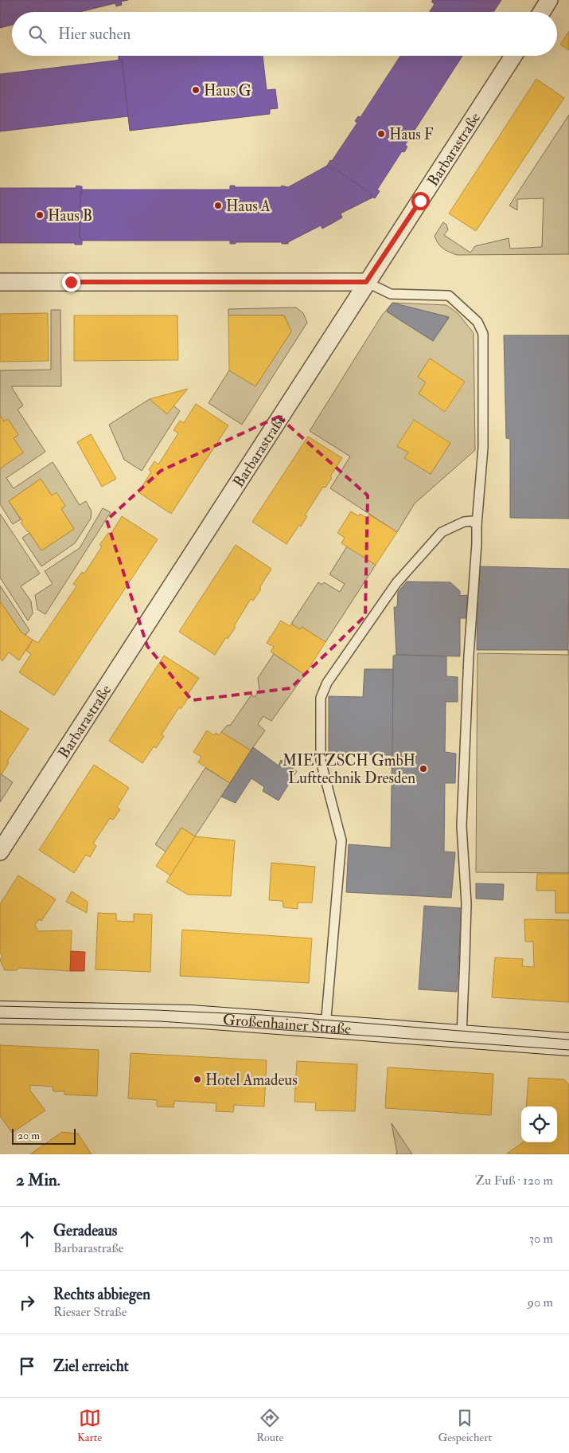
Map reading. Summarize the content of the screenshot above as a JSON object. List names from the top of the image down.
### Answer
{
  "streets": {
    "main road": ["Großenhainer Straße"],
    "street": ["Barbarastraße"]
  },
  "places": [
    "Haus G",
    "Haus F",
    "Haus A",
    "Haus B",
    "MIETZSCH GmbH Lufttechnik Dresden",
    "Hotel Amadeus"
  ],
  "scale_bar": "20 m",
  "page": {
    "search": "Hier suchen",
    "scale": "20 m",
    "heading": ["2 Min.", "Zu Fuß · 120 m"],
    "list": [
      ["Geradeaus", "Barbarastraße", "30 m"],
      ["Rechts abbiegen", "Riesaer Straße", "90 m"],
      "Ziel erreicht"
    ],
    "nav": ["Karte", "Route", "Gespeichert"]
  }
}
